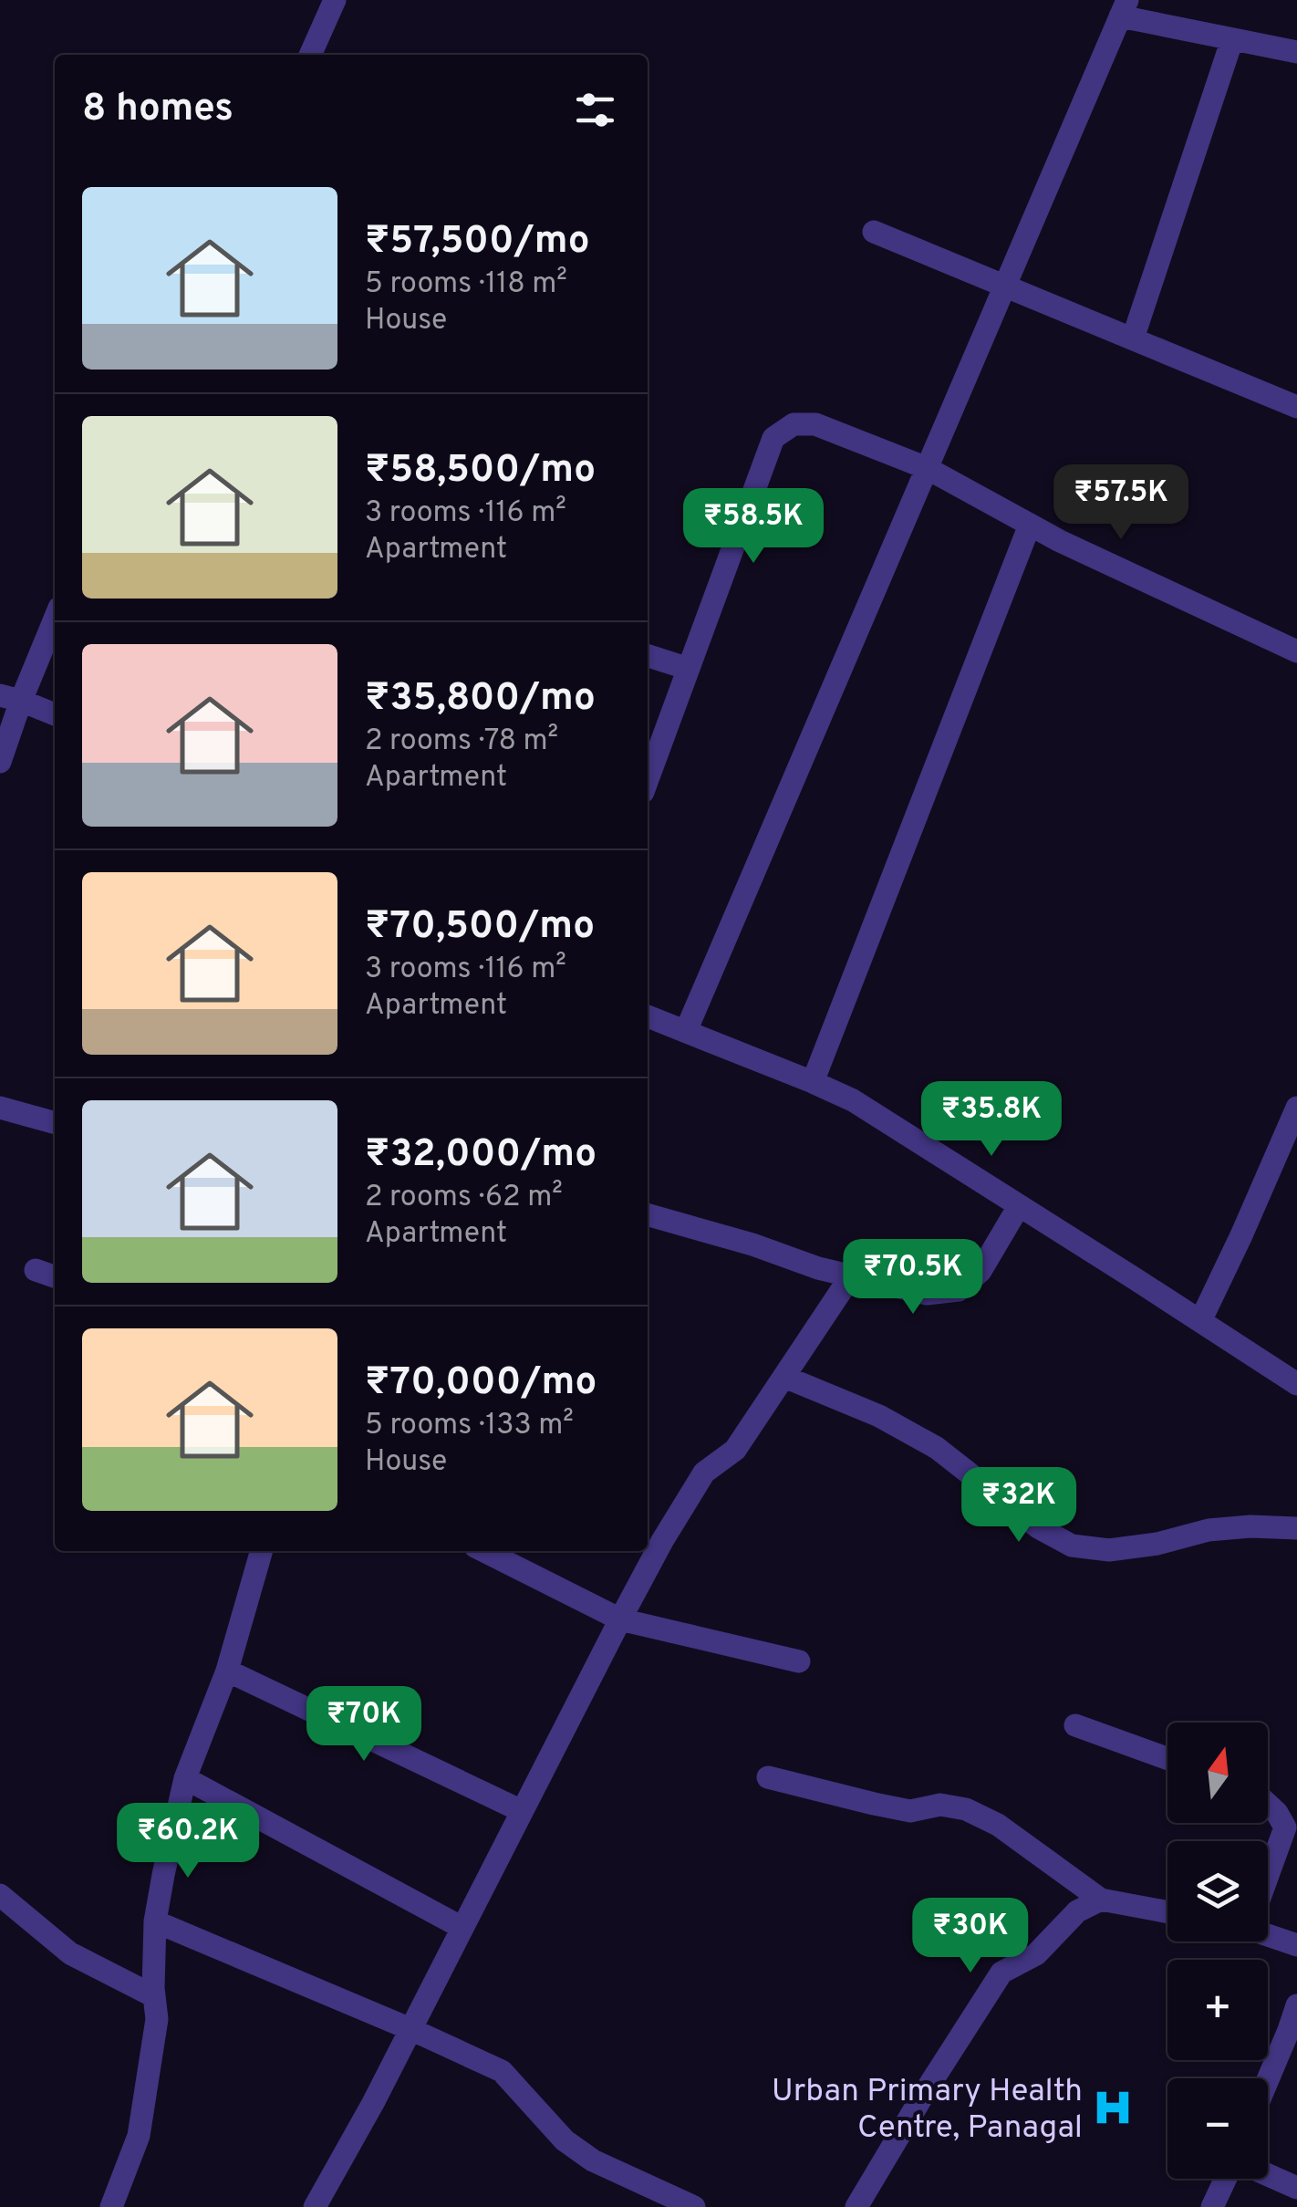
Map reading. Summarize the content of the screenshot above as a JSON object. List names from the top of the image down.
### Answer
{
  "places": {
    "hospital": ["Urban Primary Health Centre, Panagal"]
  },
  "north": "top",
  "page": {
    "heading": "8 homes",
    "list": [
      {
        "name": "₹57,500/mo",
        "note": "5 rooms · 118 m² · House"
      },
      {
        "name": "₹58,500/mo",
        "note": "3 rooms · 116 m² · Apartment"
      },
      {
        "name": "₹35,800/mo",
        "note": "2 rooms · 78 m² · Apartment"
      },
      {
        "name": "₹70,500/mo",
        "note": "3 rooms · 116 m² · Apartment"
      },
      {
        "name": "₹32,000/mo",
        "note": "2 rooms · 62 m² · Apartment"
      },
      {
        "name": "₹70,000/mo",
        "note": "5 rooms · 133 m² · House"
      }
    ],
    "price": [
      "₹57.5K",
      "₹58.5K",
      "₹35.8K",
      "₹70.5K",
      "₹32K",
      "₹70K",
      "₹60.2K",
      "₹30K"
    ],
    "map_buttons": ["+", "−"]
  }
}
